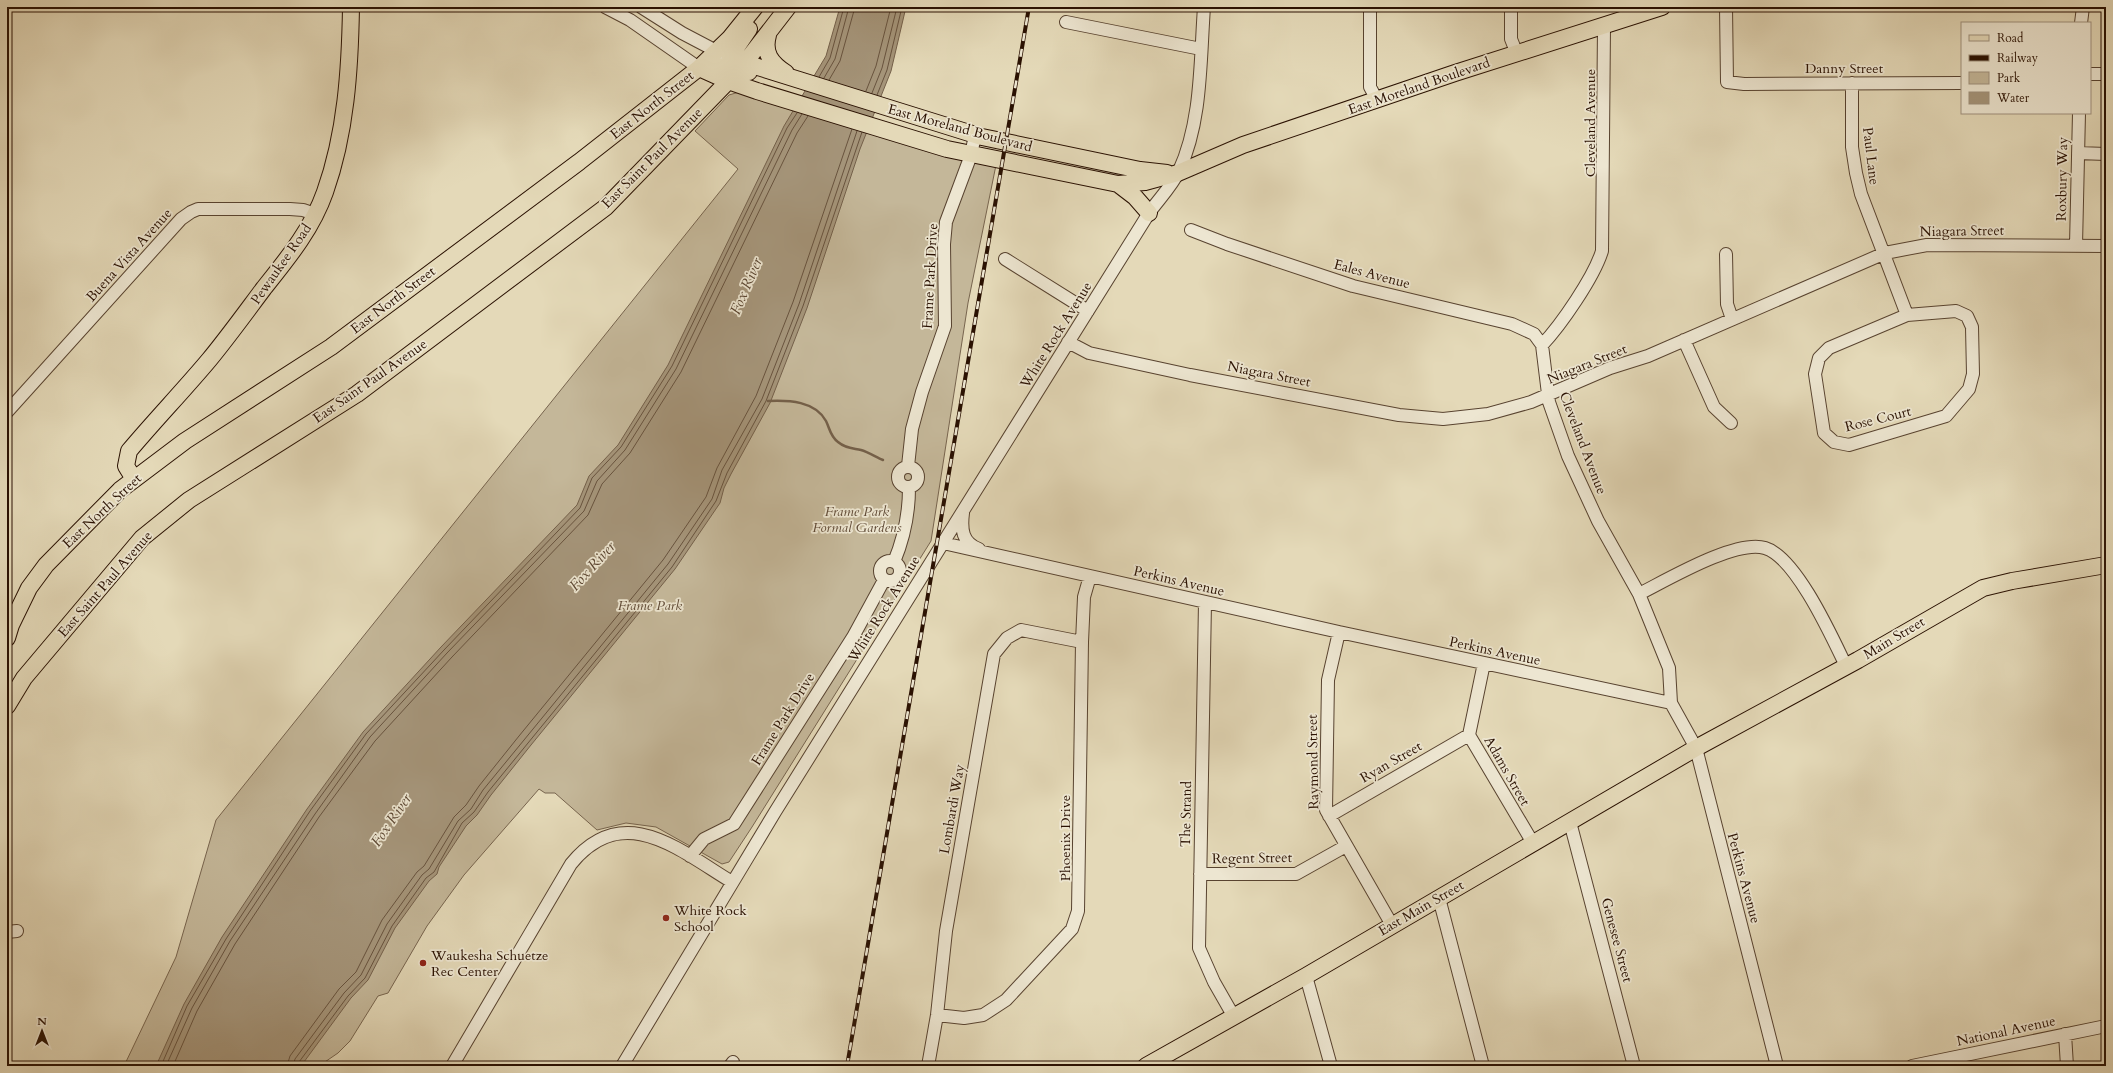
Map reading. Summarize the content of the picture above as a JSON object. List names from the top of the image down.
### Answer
{
  "streets": {
    "main road": [
      "East Moreland Boulevard",
      "East North Street",
      "East Saint Paul Avenue",
      "Pewaukee Road",
      "Main Street",
      "East Main Street"
    ],
    "street": [
      "Danny Street",
      "Cleveland Avenue",
      "Paul Lane",
      "Roxbury Way",
      "Niagara Street",
      "Buena Vista Avenue",
      "Eales Avenue",
      "Frame Park Drive",
      "White Rock Avenue",
      "Rose Court",
      "Perkins Avenue",
      "Raymond Street",
      "Ryan Street",
      "Adams Street",
      "Lombardi Way",
      "The Strand",
      "Phoenix Drive",
      "Regent Street",
      "Genesee Street",
      "National Avenue"
    ]
  },
  "crossings": [
    ["Danny Street", "Paul Lane"],
    ["East Moreland Boulevard", "East North Street"],
    ["East Moreland Boulevard", "Cleveland Avenue"],
    ["East Moreland Boulevard", "East Saint Paul Avenue"],
    ["East Moreland Boulevard", "Frame Park Drive"],
    ["East Moreland Boulevard", "White Rock Avenue"],
    ["East North Street", "East Saint Paul Avenue"],
    ["East North Street", "Pewaukee Road"],
    ["Cleveland Avenue", "Niagara Street"],
    ["Cleveland Avenue", "Eales Avenue"],
    ["Cleveland Avenue", "Perkins Avenue"],
    ["Paul Lane", "Niagara Street"],
    ["Roxbury Way", "Niagara Street"],
    ["Niagara Street", "White Rock Avenue"],
    ["Buena Vista Avenue", "Pewaukee Road"],
    ["White Rock Avenue", "Perkins Avenue"],
    ["Perkins Avenue", "Main Street"],
    ["Perkins Avenue", "Raymond Street"],
    ["Perkins Avenue", "Adams Street"],
    ["Perkins Avenue", "The Strand"],
    ["Perkins Avenue", "Phoenix Drive"],
    ["Perkins Avenue", "East Main Street"],
    ["Main Street", "East Main Street"],
    ["Raymond Street", "Ryan Street"],
    ["Raymond Street", "Regent Street"],
    ["Raymond Street", "East Main Street"],
    ["Ryan Street", "Adams Street"],
    ["Adams Street", "East Main Street"],
    ["Lombardi Way", "Phoenix Drive"],
    ["The Strand", "Regent Street"],
    ["The Strand", "East Main Street"],
    ["East Main Street", "Genesee Street"]
  ],
  "water": ["Fox River"],
  "parks": ["Frame Park Formal Gardens", "Frame Park"],
  "places": ["White Rock School", "Waukesha Schuetze Rec Center"],
  "legend": [
    "Road",
    "Railway",
    "Park",
    "Water"
  ],
  "north": "top"
}
